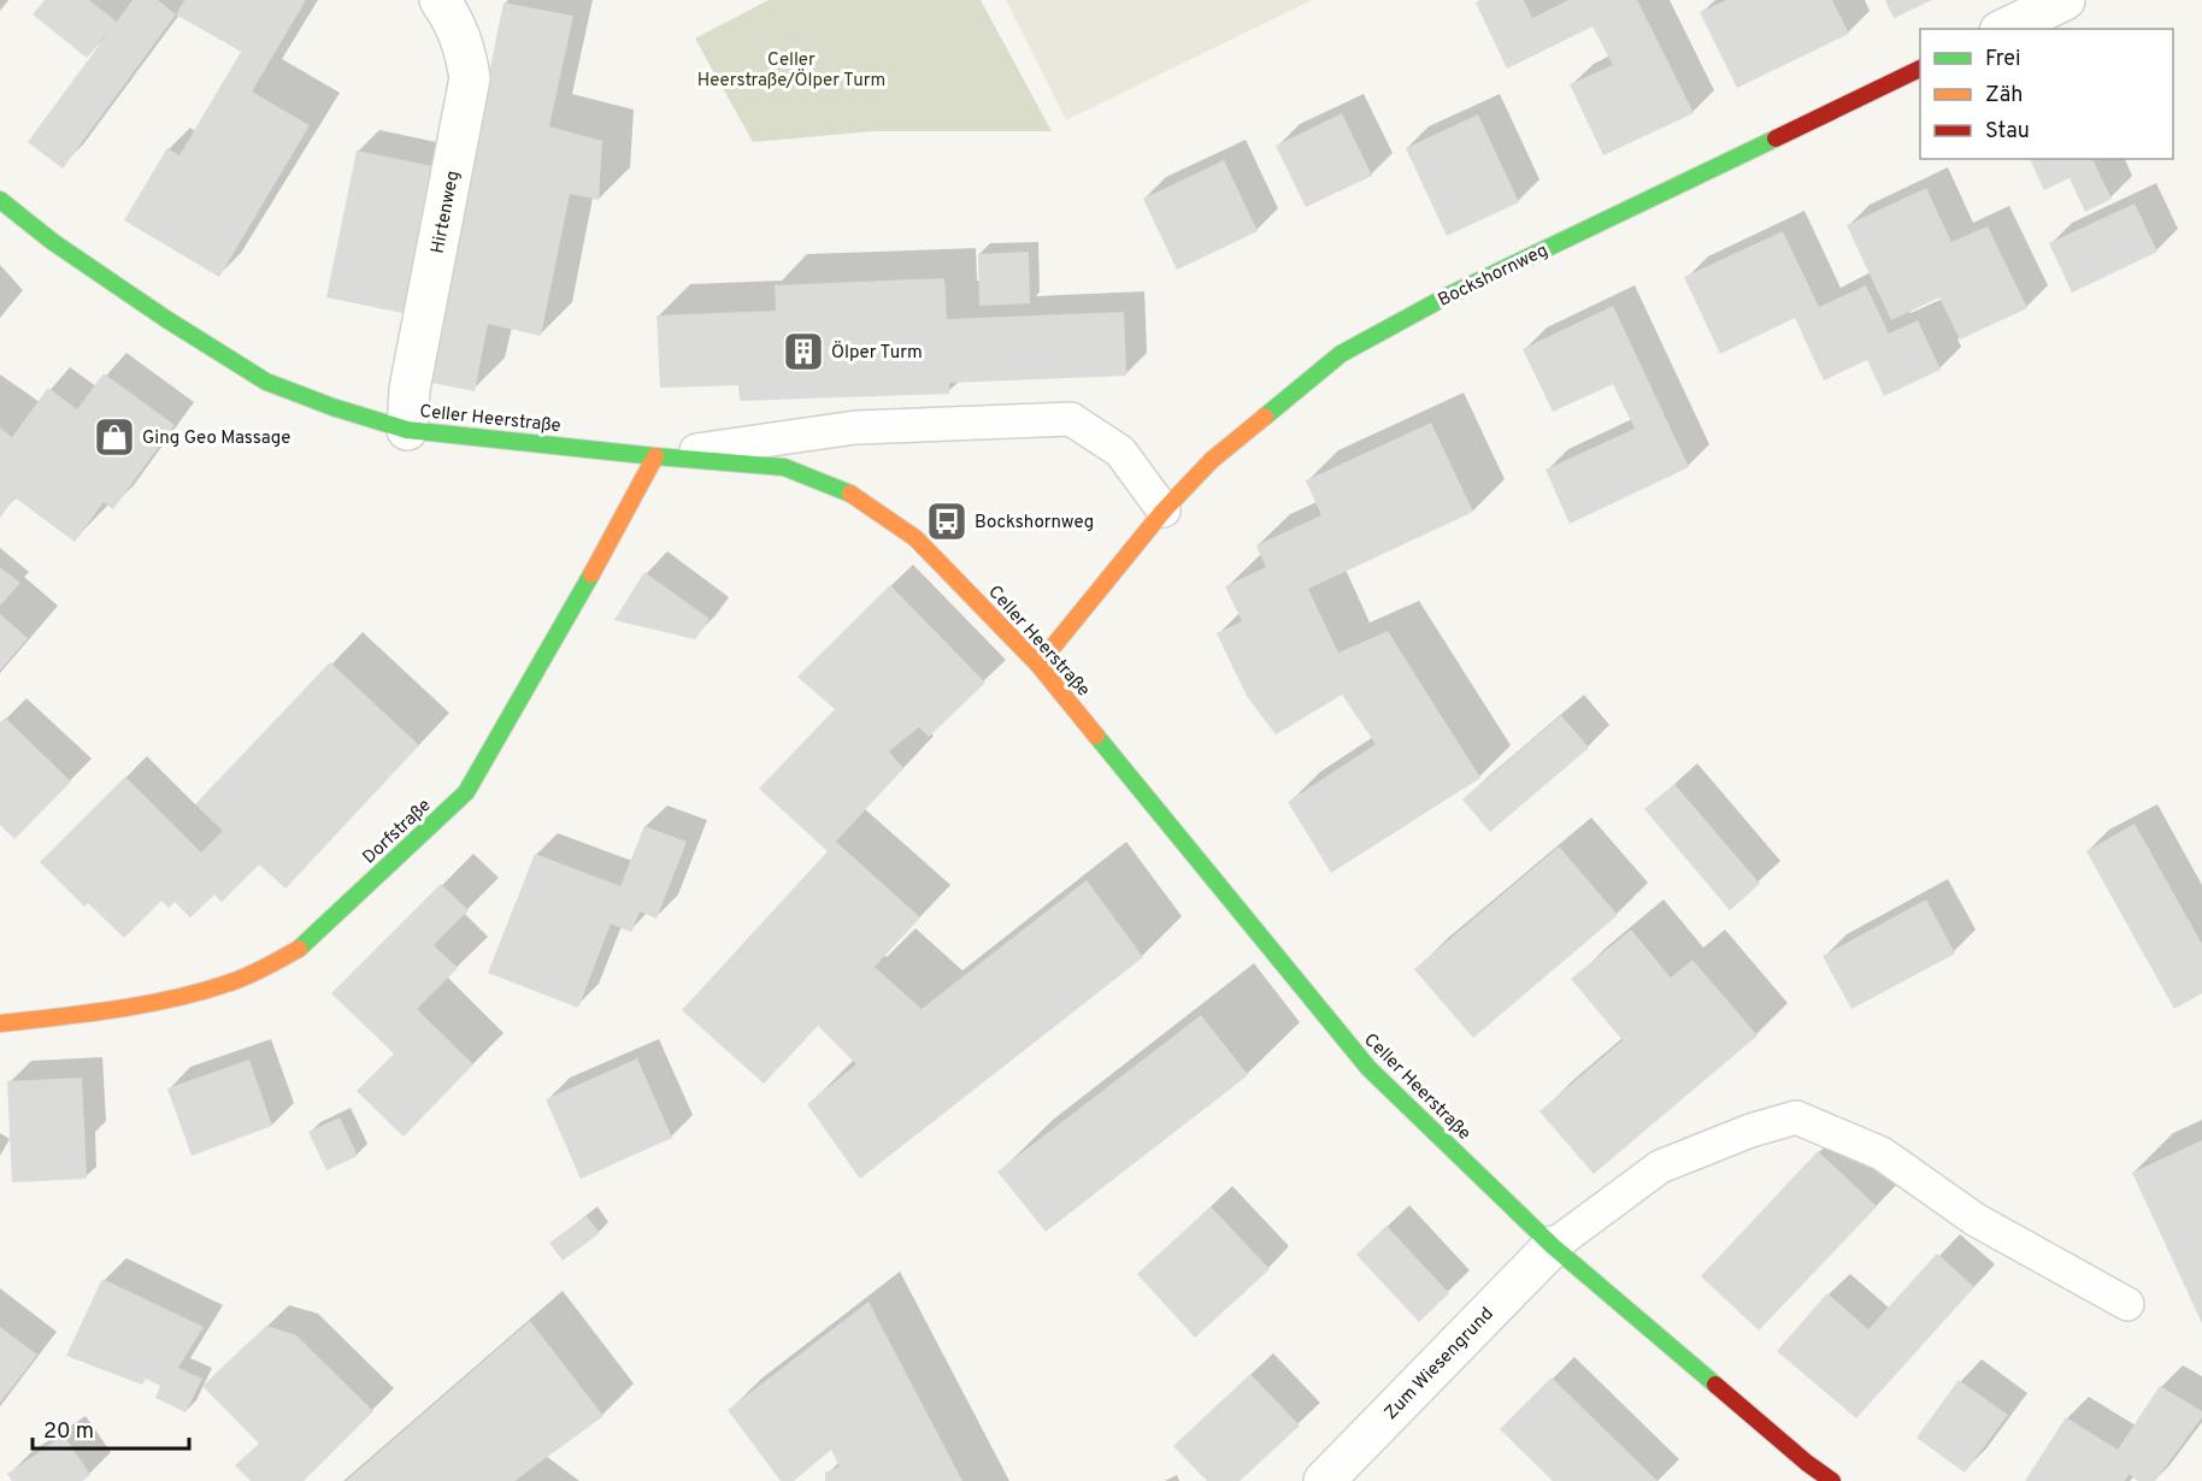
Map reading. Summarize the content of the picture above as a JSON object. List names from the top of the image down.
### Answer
{
  "streets": {
    "main road": ["Bockshornweg", "Celler Heerstraße", "Dorfstraße"],
    "street": ["Hirtenweg", "Zum Wiesengrund"]
  },
  "crossings": [
    ["Hirtenweg", "Celler Heerstraße"],
    ["Bockshornweg", "Celler Heerstraße"],
    ["Celler Heerstraße", "Dorfstraße"],
    ["Celler Heerstraße", "Zum Wiesengrund"]
  ],
  "parks": ["Celler Heerstraße/Ölper Turm"],
  "places": {
    "building": ["Ölper Turm"],
    "shop": ["Ging Geo Massage"],
    "bus stop": ["Bockshornweg"]
  },
  "legend": ["Frei", "Zäh", "Stau"],
  "scale_bar": "20 m"
}
